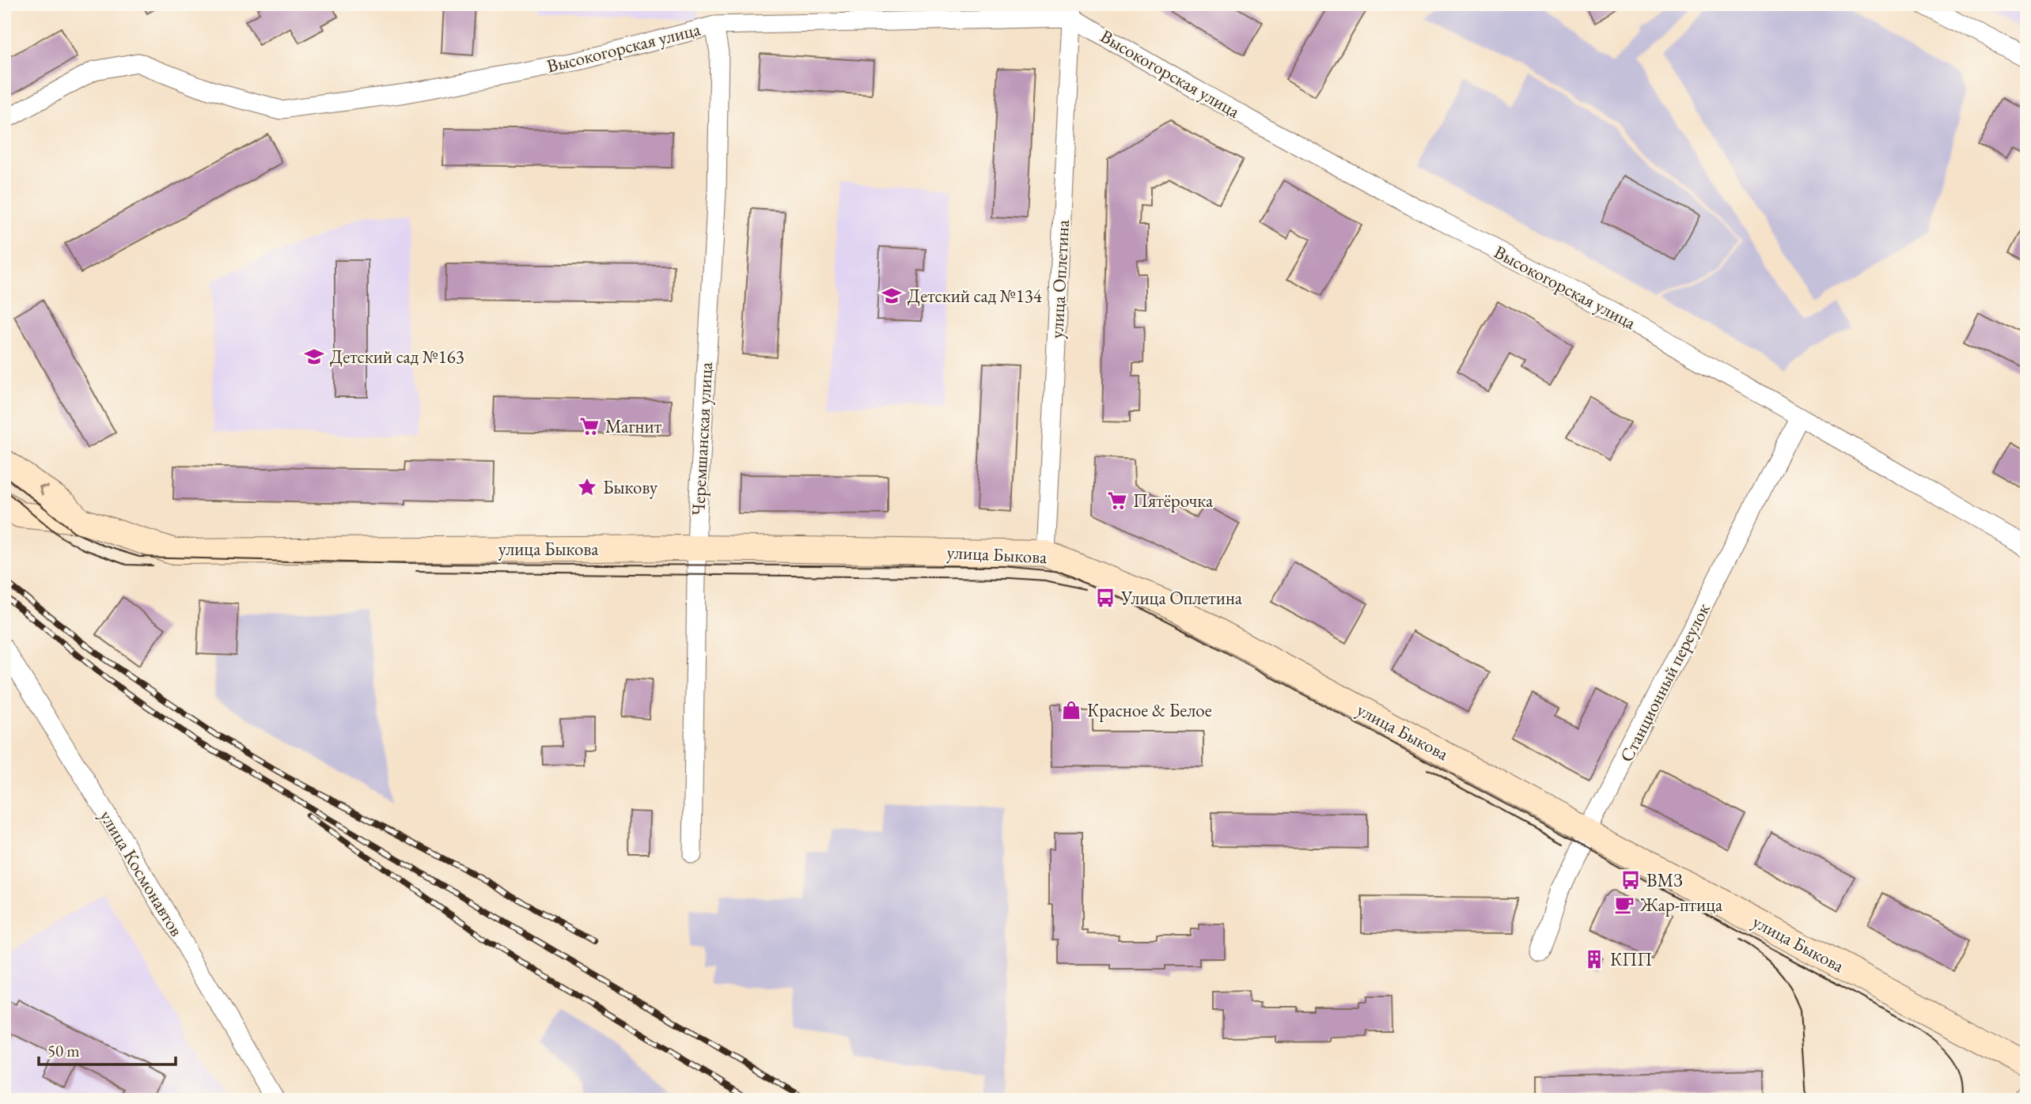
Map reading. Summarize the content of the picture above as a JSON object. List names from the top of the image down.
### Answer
{
  "streets": {
    "street": [
      "Высокогорская улица",
      "улица Оплетина",
      "Черемшанская улица",
      "улица Быкова",
      "Станционный переулок",
      "улица Космонавтов"
    ]
  },
  "crossings": [
    ["Высокогорская улица", "улица Оплетина"],
    ["Высокогорская улица", "Черемшанская улица"],
    ["Высокогорская улица", "Станционный переулок"],
    ["улица Оплетина", "улица Быкова"],
    ["Черемшанская улица", "улица Быкова"],
    ["улица Быкова", "Станционный переулок"]
  ],
  "places": {
    "school or university": ["Детский сад №134", "Детский сад №163"],
    "supermarket": ["Магнит", "Пятёрочка"],
    "place": ["Быкову"],
    "bus stop": ["Улица Оплетина", "ВМЗ"],
    "shop": ["Красное & Белое"],
    "cafe": ["Жар-птица"],
    "building": ["КПП"]
  },
  "scale_bar": "50 m"
}
